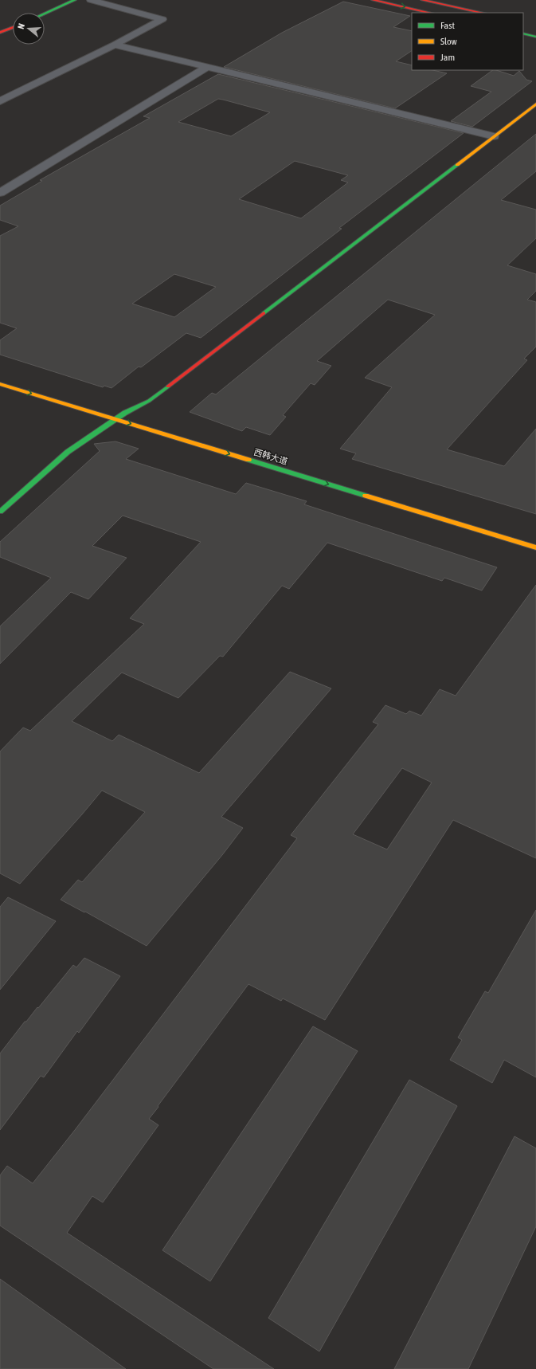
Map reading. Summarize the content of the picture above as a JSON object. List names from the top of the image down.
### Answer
{
  "streets": {
    "street": ["西韩大道"]
  },
  "one_way": ["西韩大道"],
  "legend": ["Fast", "Slow", "Jam"],
  "north": "left"
}
